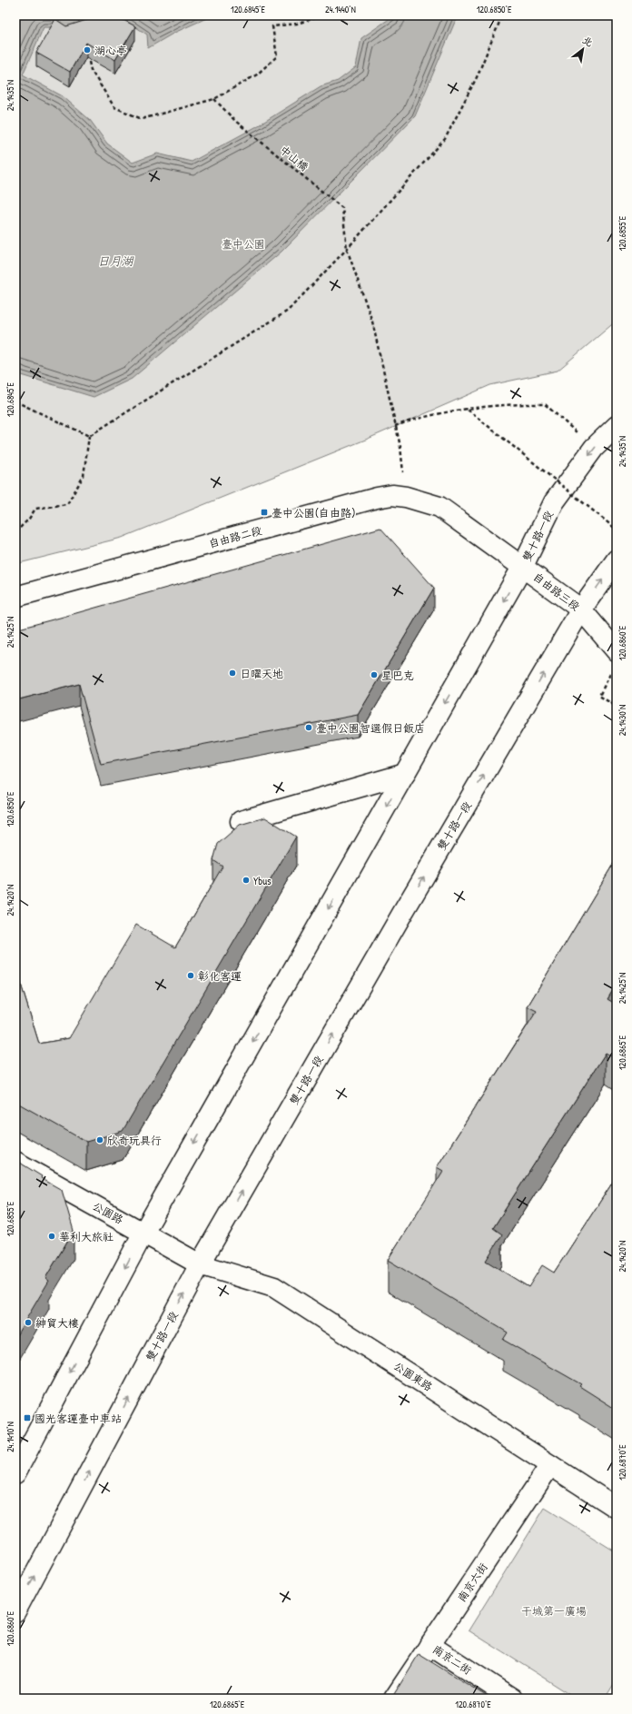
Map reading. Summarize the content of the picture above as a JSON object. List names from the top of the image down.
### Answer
{
  "streets": {
    "main road": [
      "雙十路一段",
      "自由路二段",
      "自由路三段",
      "公園路",
      "公園東路",
      "南京六街",
      "南京二街"
    ],
    "path": ["中山橋"]
  },
  "crossings": [
    ["雙十路一段", "自由路二段"],
    ["雙十路一段", "自由路三段"],
    ["雙十路一段", "公園路"],
    ["雙十路一段", "公園東路"],
    ["自由路二段", "自由路三段"],
    ["公園路", "公園東路"],
    ["公園東路", "南京六街"],
    ["南京六街", "南京二街"]
  ],
  "water": ["日月湖"],
  "parks": ["臺中公園", "干城第一廣場"],
  "places": {
    "other": [
      "湖心亭",
      "日曜天地",
      "星巴克",
      "臺中公園智選假日飯店",
      "Ybus",
      "彰化客運",
      "欣奇玩具行",
      "華利大旅社",
      "紳貿大樓"
    ],
    "transit": ["臺中公園(自由路)", "國光客運臺中車站"]
  },
  "north": "top right",
  "coordinates": [
    "120.6845°E",
    "24.1440°N",
    "120.6850°E",
    "24.1435°N",
    "120.6855°E",
    "24.1425°N",
    "120.6860°E",
    "24.1430°N",
    "24.1420°N",
    "120.6865°E",
    "24.1410°N",
    "120.6870°E"
  ]
}
